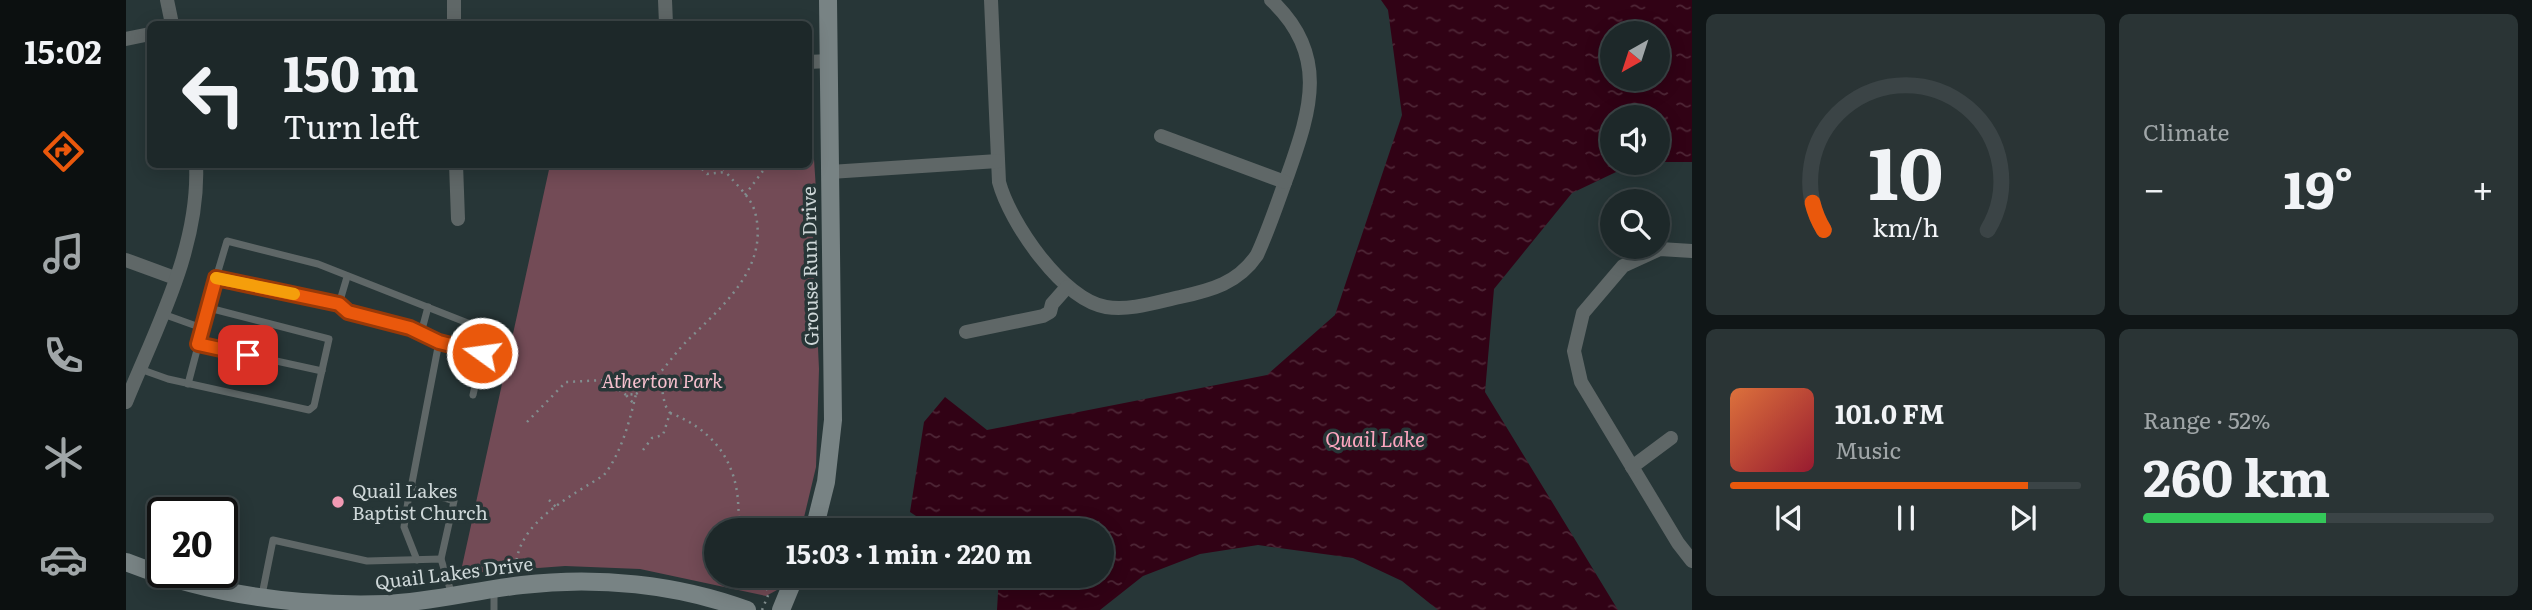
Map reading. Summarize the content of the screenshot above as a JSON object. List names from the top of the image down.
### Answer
{
  "streets": {
    "main road": ["Grouse Run Drive", "Quail Lakes Drive"]
  },
  "water": ["Quail Lake"],
  "parks": ["Atherton Park"],
  "places": ["Quail Lakes Baptist Church"],
  "north": "bottom left",
  "page": {
    "tabs": "15:02",
    "tile": [
      "Climate",
      ["Range · 52%", "260 km"]
    ],
    "turn": ["150 m", "Turn left"],
    "heat": ["−", "19°", "+"],
    "song": ["101.0 FM", "Music"],
    "limit": "20",
    "trip": "15:03 · 1 min · 220 m",
    "gauge": ["10", "km/h"]
  }
}
